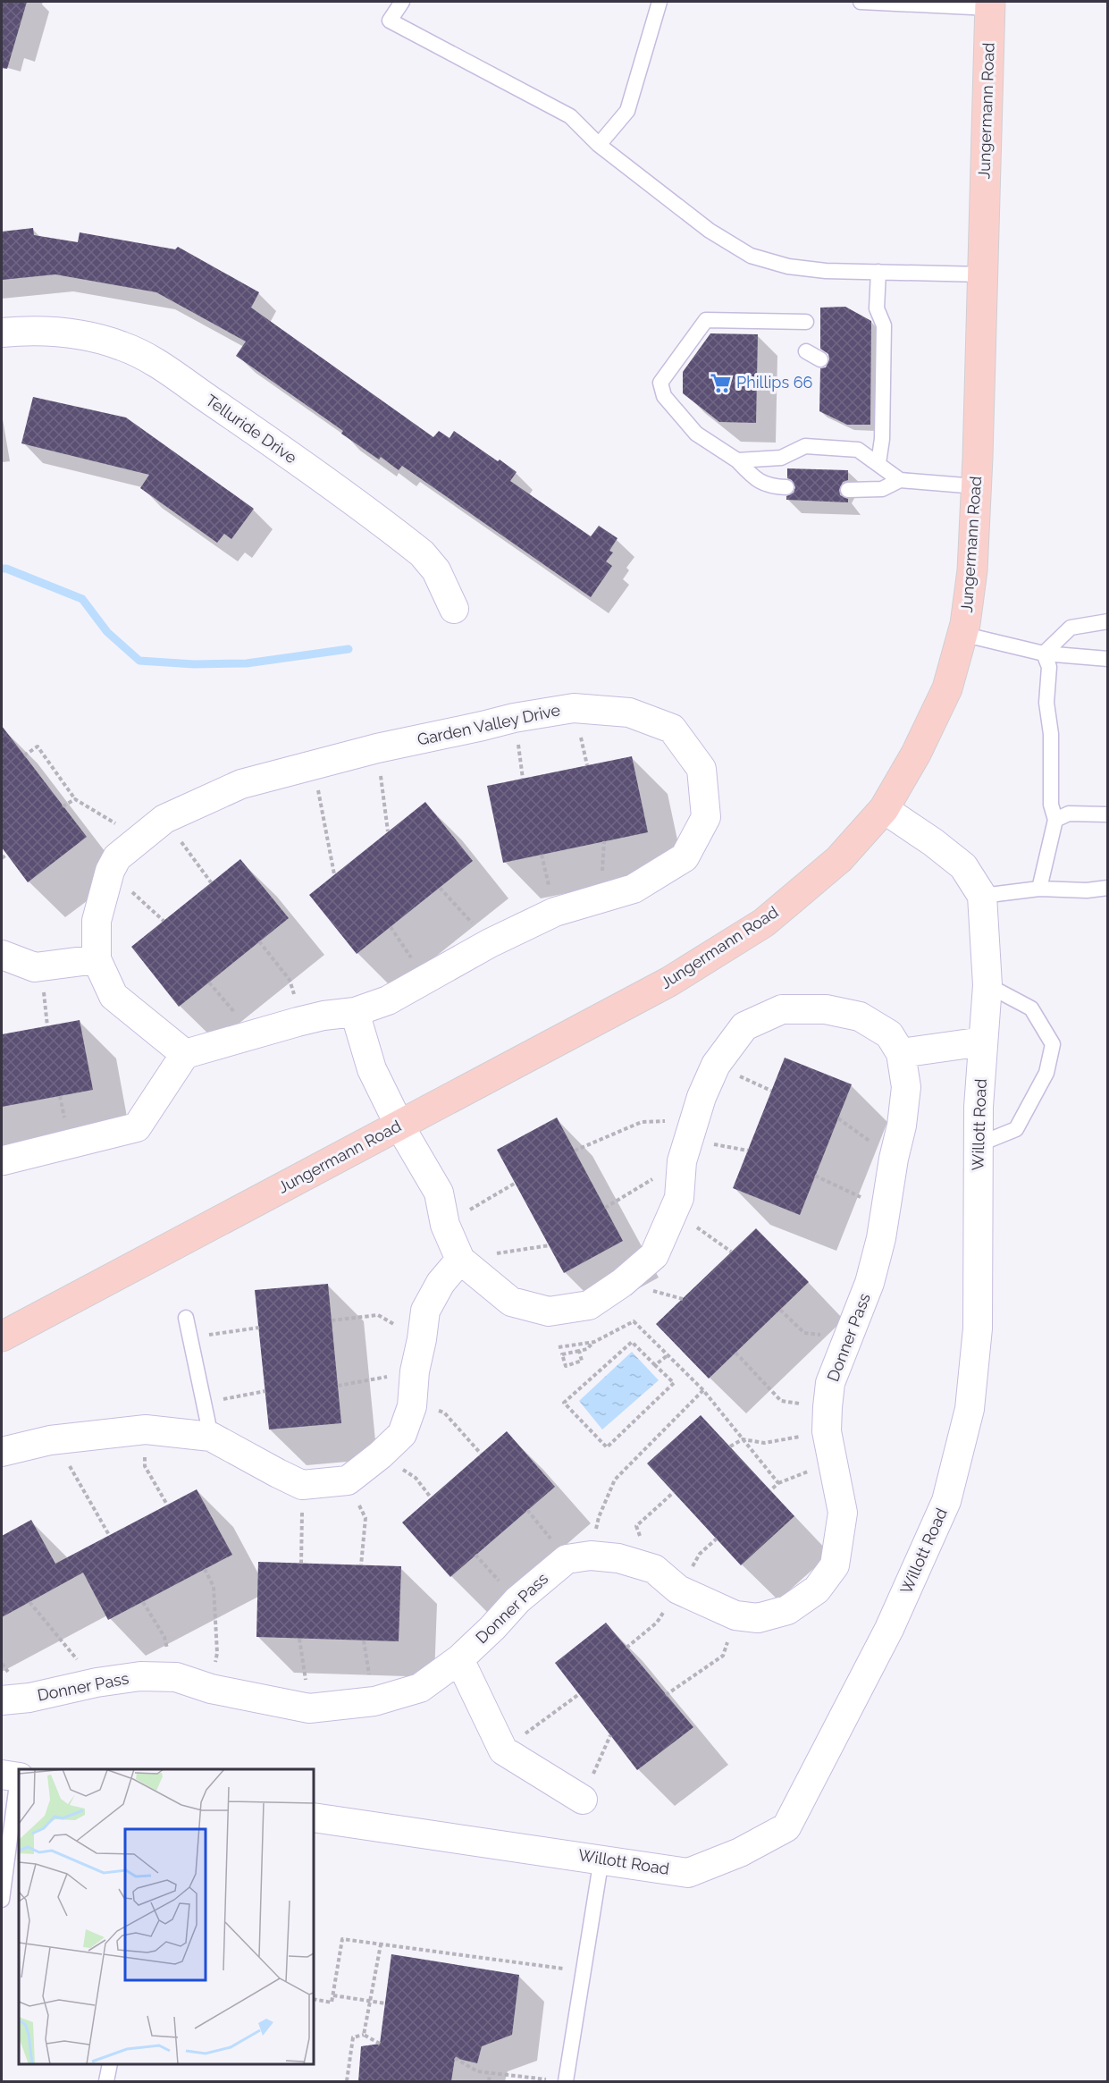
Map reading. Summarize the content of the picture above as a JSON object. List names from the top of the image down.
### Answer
{
  "streets": {
    "main road": ["Jungermann Road"],
    "street": [
      "Telluride Drive",
      "Garden Valley Drive",
      "Willott Road",
      "Donner Pass"
    ]
  },
  "crossings": [
    ["Jungermann Road", "Willott Road"],
    ["Jungermann Road", "Donner Pass"]
  ],
  "places": {
    "supermarket": ["Phillips 66"]
  }
}
